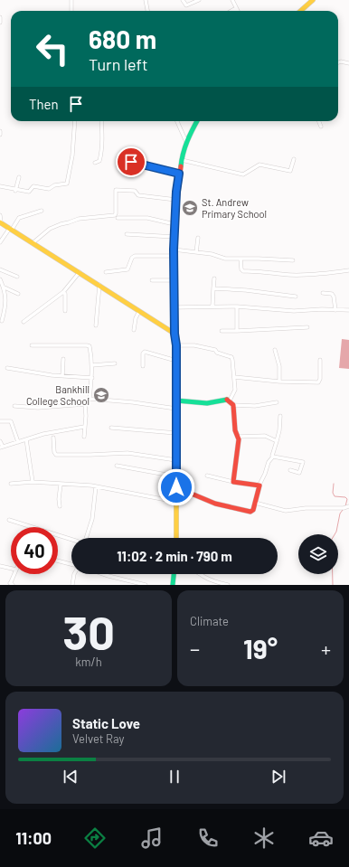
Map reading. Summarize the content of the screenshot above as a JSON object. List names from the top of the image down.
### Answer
{
  "places": {
    "school or university": ["St. Andrew Primary School", "Bankhill College School"]
  },
  "page": {
    "turn": ["680 m", "Turn left"],
    "then": "Then",
    "limit": "40",
    "trip": "11:02 · 2 min · 790 m",
    "tile": [
      ["30", "km/h"],
      "Climate"
    ],
    "heat": ["−", "19°", "+"],
    "song": ["Static Love", "Velvet Ray"],
    "tabs": "11:00"
  }
}
